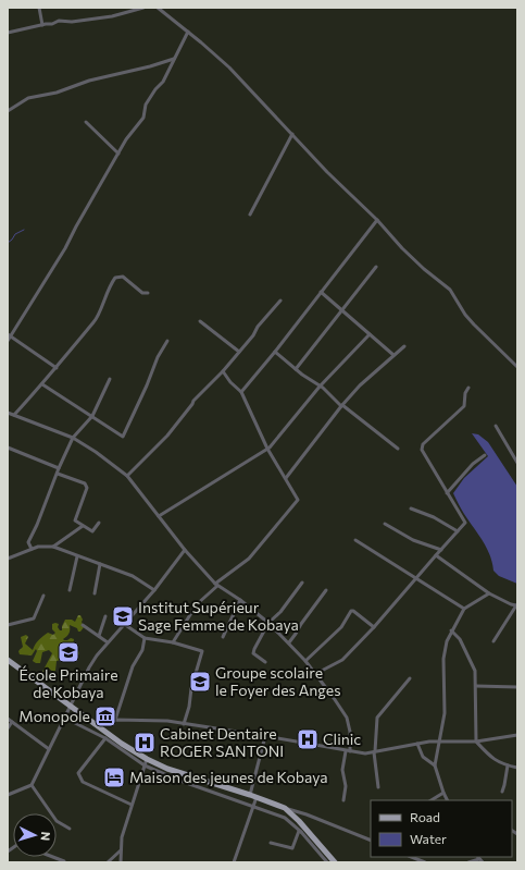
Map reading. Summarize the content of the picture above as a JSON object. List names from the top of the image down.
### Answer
{
  "places": {
    "school or university": ["Institut Supérieur Sage Femme de Kobaya", "École Primaire de Kobaya", "Groupe scolaire le Foyer des Anges"],
    "museum": ["Monopole"],
    "hospital": ["Clinic", "Cabinet Dentaire ROGER SANTONI"],
    "hotel": ["Maison des jeunes de Kobaya"]
  },
  "legend": ["Road", "Water"],
  "north": "right"
}
